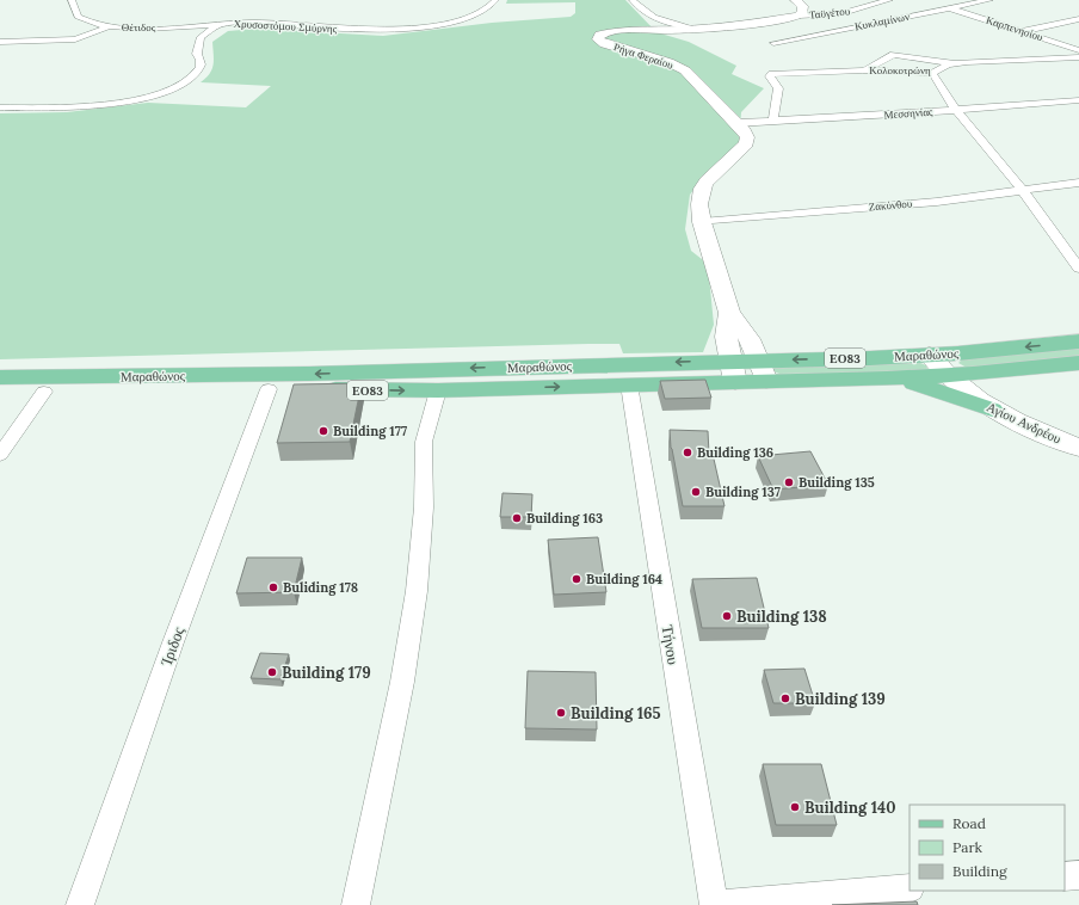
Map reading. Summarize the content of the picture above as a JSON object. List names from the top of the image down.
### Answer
{
  "streets": {
    "main road": ["Μαραθώνος", "ΕΟ83"],
    "street": [
      "Ταϋγέτου",
      "Κυκλαμίνων",
      "Χρυσοστόμου Σμύρνης",
      "Θέτιδος",
      "Καρπενησίου",
      "Ρήγα Φεραίου",
      "Κολοκοτρώνη",
      "Μεσσηνίας",
      "Ζακύνθου",
      "Αγίου Ανδρέου",
      "Τήνου",
      "Ίριδος"
    ]
  },
  "crossings": [
    ["Ταϋγέτου", "Ρήγα Φεραίου"],
    ["Κυκλαμίνων", "Καρπενησίου"],
    ["Χρυσοστόμου Σμύρνης", "Θέτιδος"],
    ["Ρήγα Φεραίου", "Μεσσηνίας"],
    ["Ρήγα Φεραίου", "Ζακύνθου"],
    ["Κολοκοτρώνη", "Μεσσηνίας"],
    ["Μαραθώνος", "Αγίου Ανδρέου"],
    ["Μαραθώνος", "Τήνου"],
    ["Μαραθώνος", "Ίριδος"]
  ],
  "places": [
    "Building 177",
    "Building 136",
    "Building 135",
    "Building 137",
    "Building 163",
    "Building 164",
    "Buliding 178",
    "Building 138",
    "Building 179",
    "Building 139",
    "Building 165",
    "Building 140"
  ],
  "legend": ["Road", "Park", "Building"]
}
